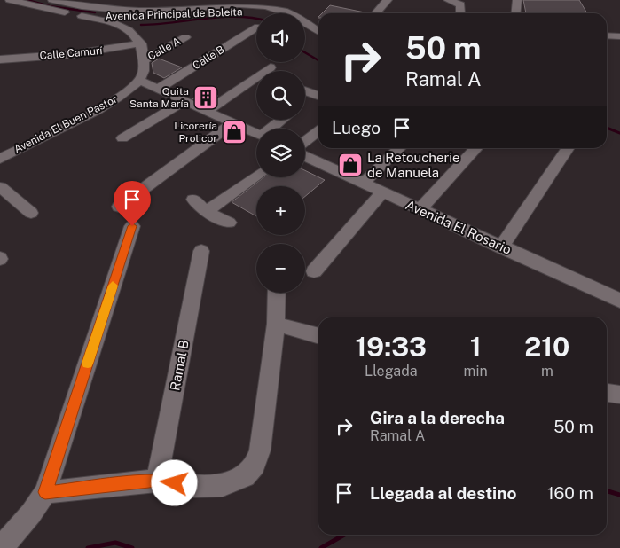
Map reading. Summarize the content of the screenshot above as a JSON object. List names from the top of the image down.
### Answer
{
  "streets": {
    "street": [
      "Avenida Principal de Boleíta",
      "Calle A",
      "Calle Camurí",
      "Calle B",
      "Avenida El Buen Pastor",
      "Avenida El Rosario",
      "Ramal B"
    ]
  },
  "places": {
    "building": ["Quita Santa María"],
    "shop": ["Licorería Prolicor", "La Retoucherie de Manuela"]
  },
  "page": {
    "map_buttons": ["+", "−"],
    "turn": ["50 m", "Ramal A"],
    "then": "Luego",
    "eta": [
      "19:33",
      "Llegada",
      "1",
      "min",
      "210",
      "m"
    ],
    "list": [
      {
        "name": "Gira a la derecha",
        "note": "Ramal A",
        "value": "50 m"
      },
      {
        "name": "Llegada al destino",
        "value": "160 m"
      }
    ]
  }
}
